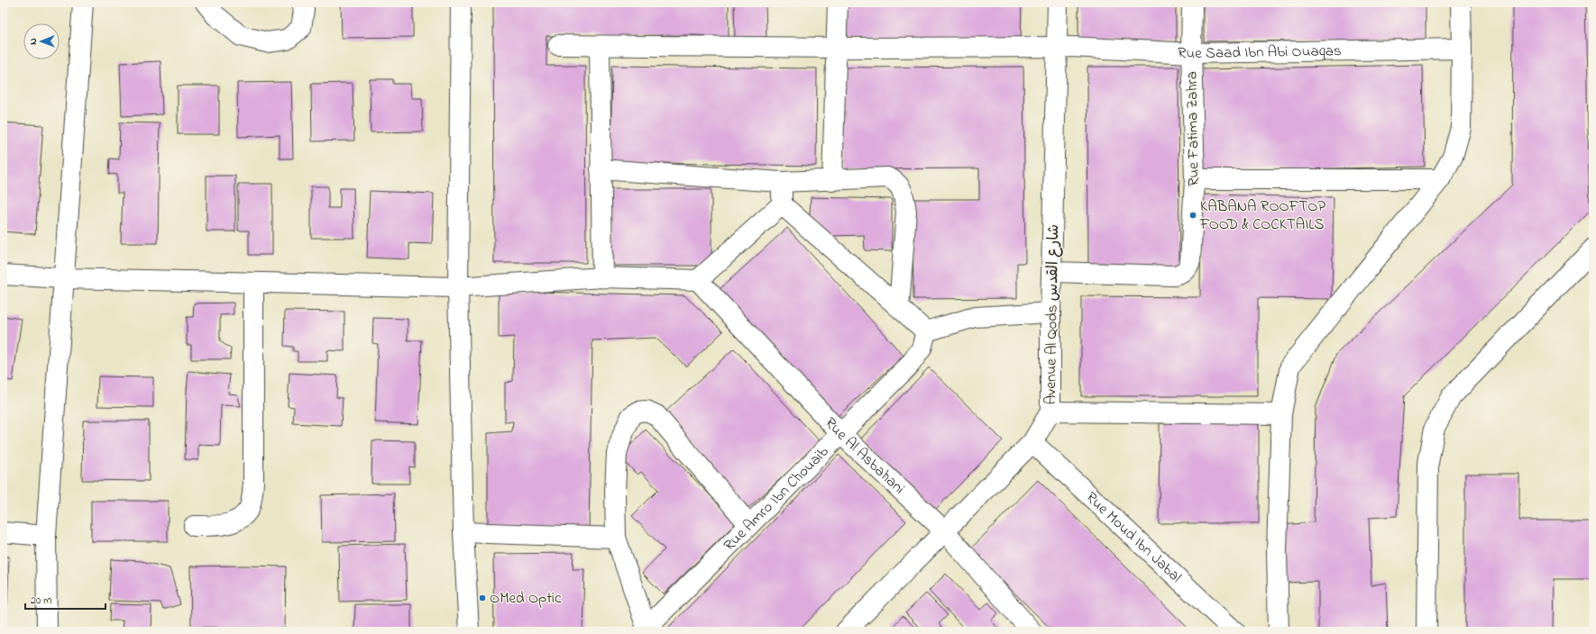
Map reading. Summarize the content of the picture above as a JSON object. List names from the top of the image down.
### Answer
{
  "streets": {
    "street": [
      "Rue Saad Ibn Abi Ouaqas",
      "Rue Fatima Zahra",
      "Avenue Al Qods شارع القدس",
      "Rue Al Asbahani",
      "Rue Amro Ibn Chouaib",
      "Rue Moud Ibn Jabal"
    ]
  },
  "crossings": [
    ["Rue Saad Ibn Abi Ouaqas", "Rue Fatima Zahra"],
    ["Rue Saad Ibn Abi Ouaqas", "Avenue Al Qods شارع القدس"],
    ["Rue Fatima Zahra", "Avenue Al Qods شارع القدس"],
    ["Avenue Al Qods شارع القدس", "Rue Al Asbahani"],
    ["Avenue Al Qods شارع القدس", "Rue Moud Ibn Jabal"],
    ["Rue Al Asbahani", "Rue Amro Ibn Chouaib"]
  ],
  "places": ["KABANA ROOFTOP FOOD & COCKTAILS", "OMed Optic"],
  "scale_bar": "20 m",
  "north": "left"
}
